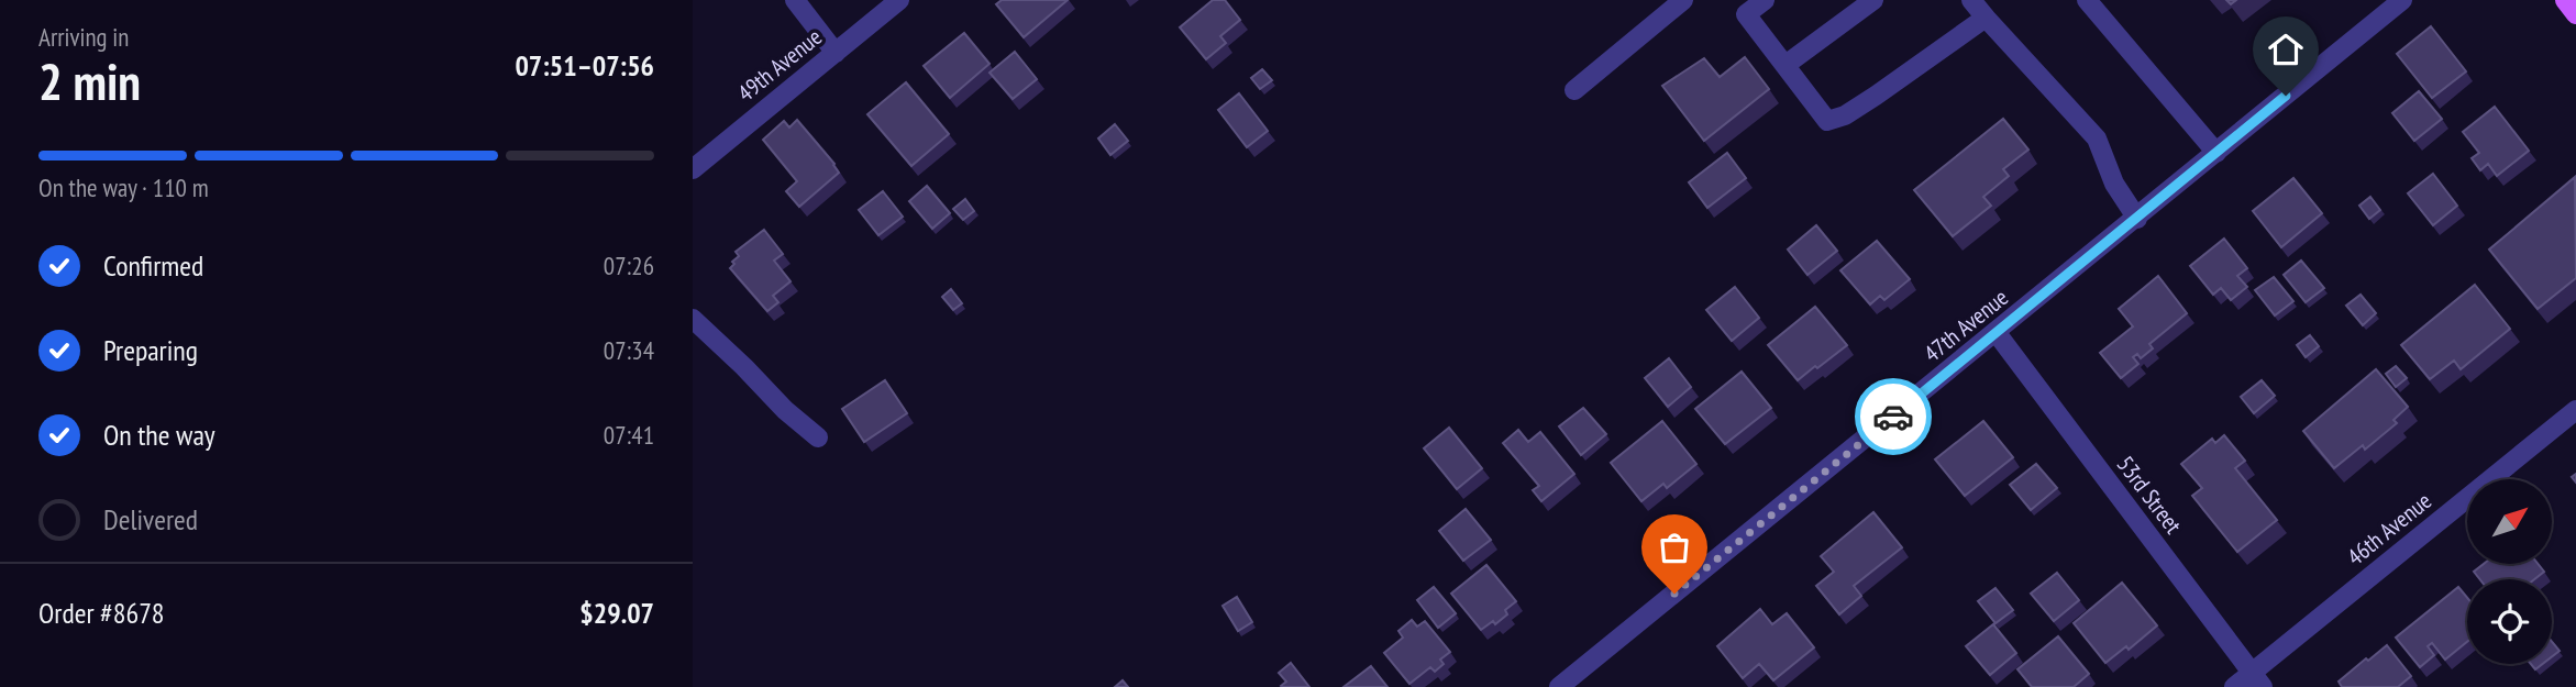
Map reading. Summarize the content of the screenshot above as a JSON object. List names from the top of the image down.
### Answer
{
  "streets": {
    "street": [
      "49th Avenue",
      "47th Avenue",
      "53rd Street",
      "46th Avenue"
    ]
  },
  "crossings": [
    ["47th Avenue", "53rd Street"],
    ["53rd Street", "46th Avenue"]
  ],
  "north": "top right",
  "page": {
    "heading": ["2 min", "Arriving in", "07:51–07:56"],
    "panel": ["Order #8678", "$29.07"],
    "bar": "On the way · 110 m",
    "list": [
      ["Confirmed", "07:26"],
      ["Preparing", "07:34"],
      ["On the way", "07:41"],
      "Delivered"
    ]
  }
}
